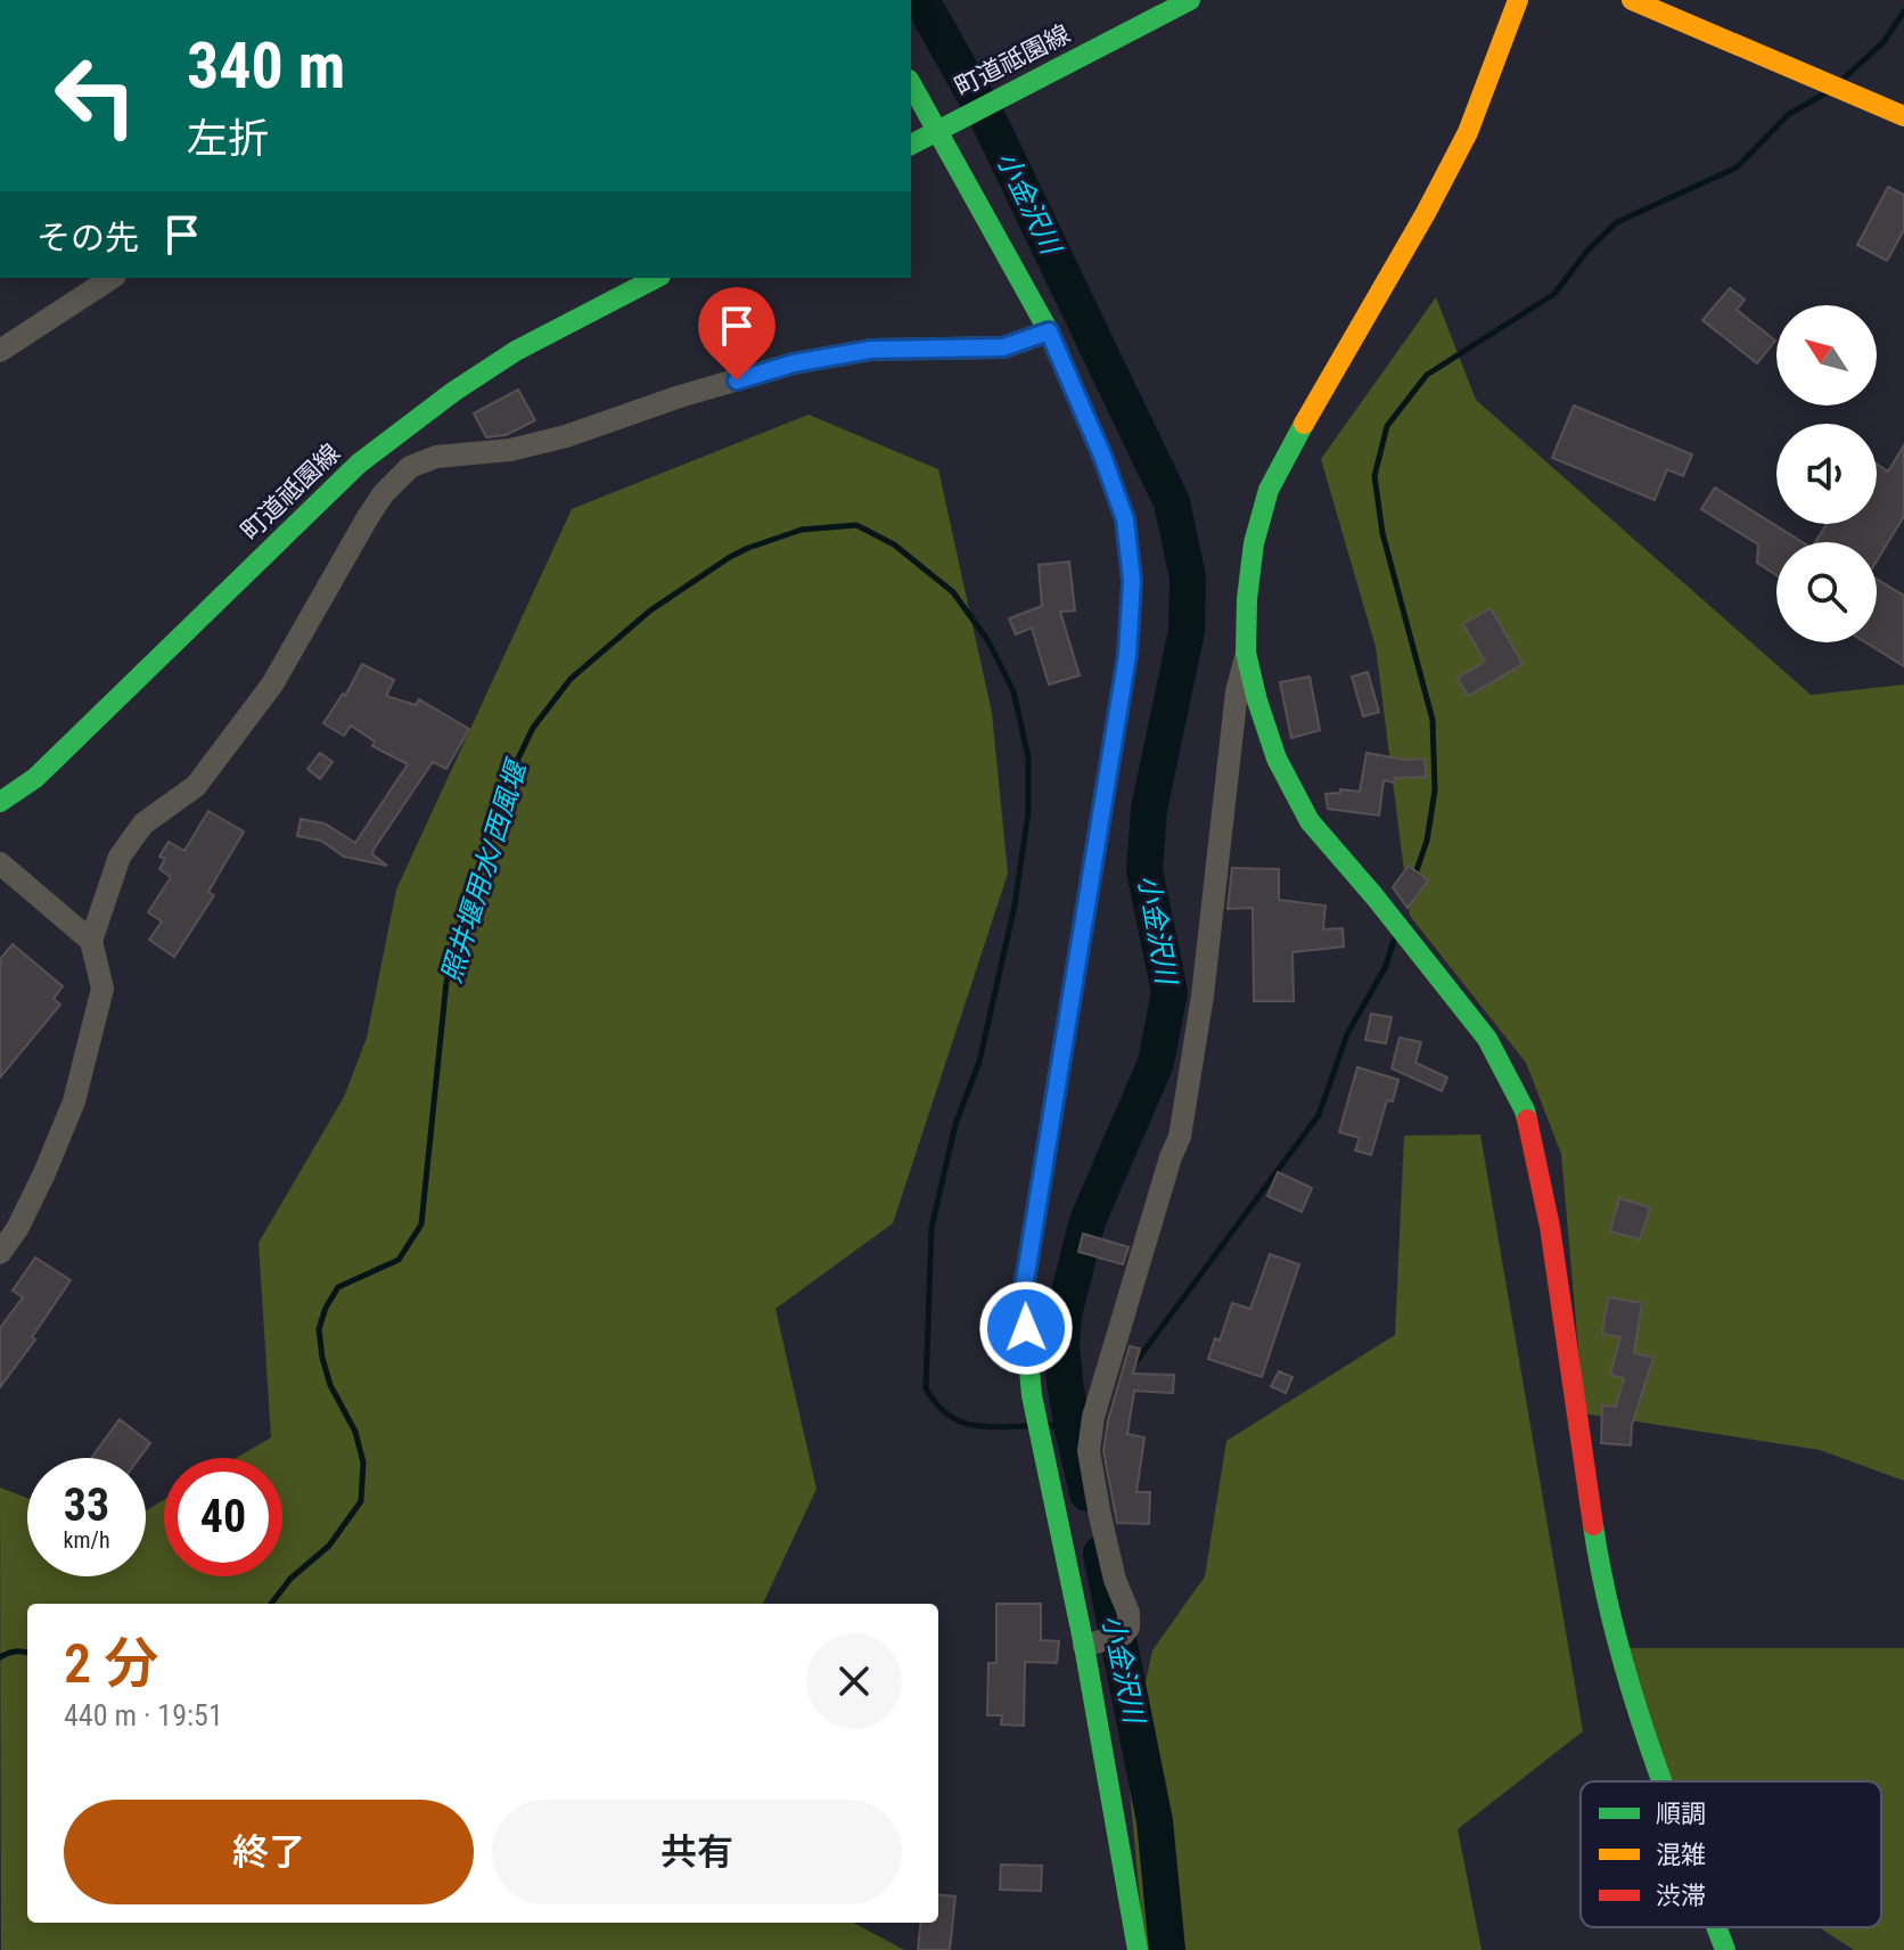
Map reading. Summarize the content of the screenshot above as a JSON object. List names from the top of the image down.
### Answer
{
  "streets": {
    "street": ["町道祗園線"]
  },
  "water": ["小金沢川", "照井堰用水/西風堰"],
  "legend": ["順調", "混雑", "渋滞"],
  "north": "top left",
  "page": {
    "turn": ["340 m", "左折"],
    "then": "その先",
    "speed": "33 km/h",
    "limit": "40",
    "heading": ["2 分", "440 m · 19:51"],
    "buttons": ["終了", "共有"]
  }
}
